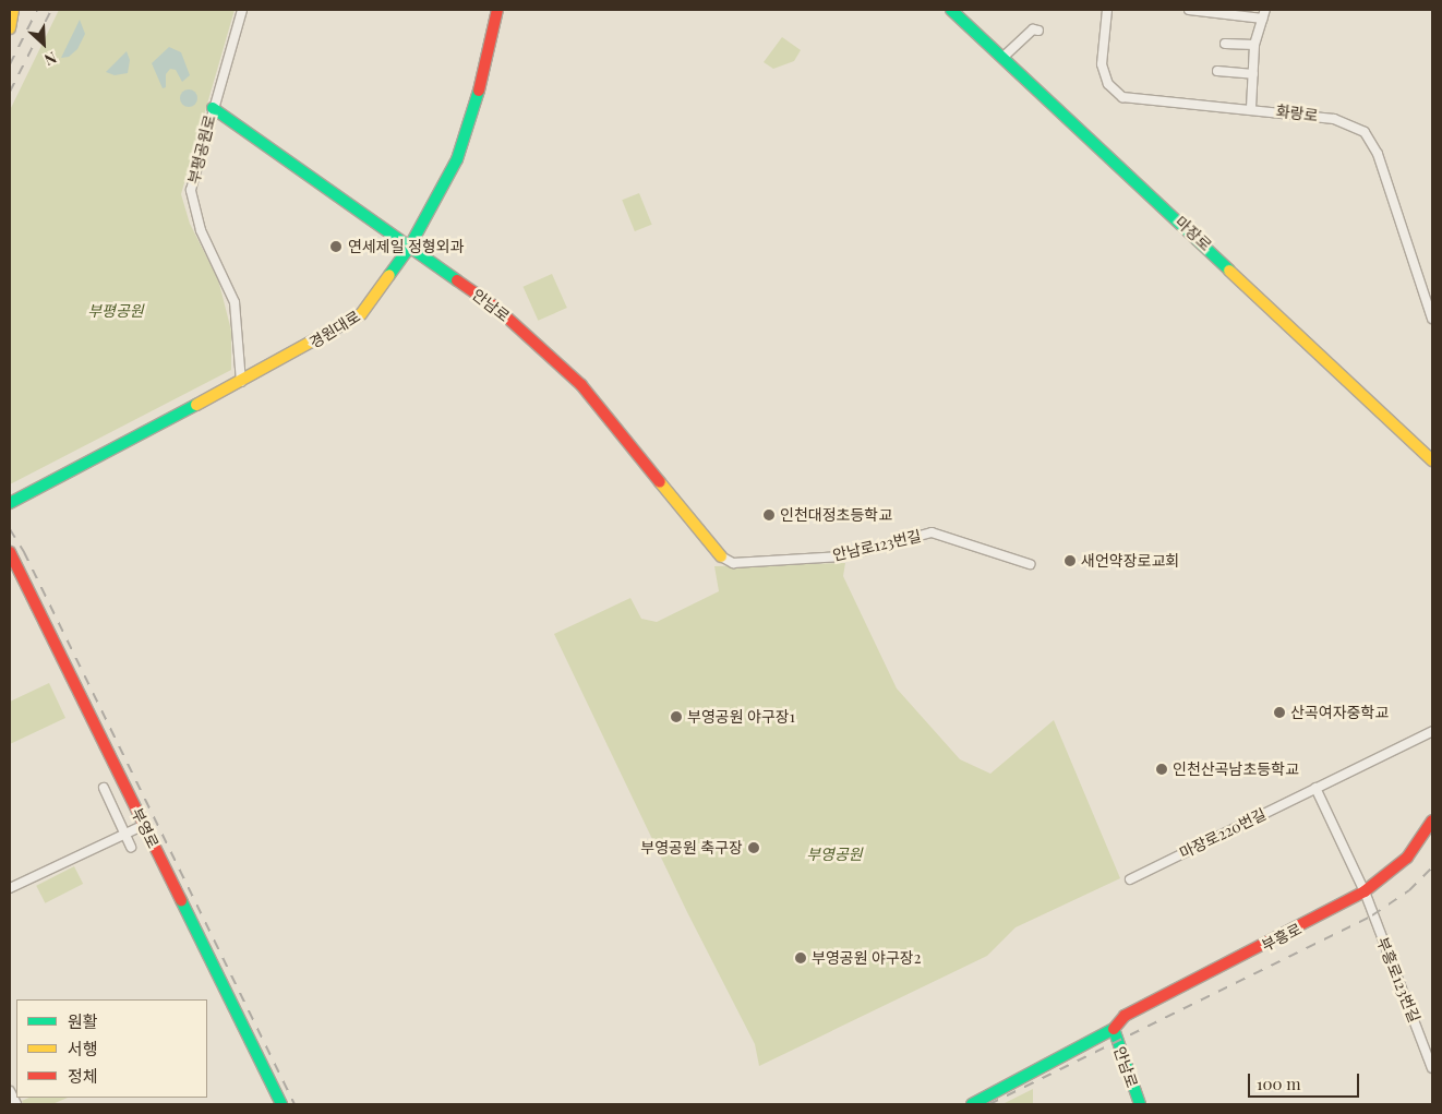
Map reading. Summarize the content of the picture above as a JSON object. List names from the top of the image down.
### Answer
{
  "streets": {
    "main road": [
      "마장로",
      "안남로",
      "경원대로",
      "부영로",
      "부흥로"
    ],
    "street": [
      "화랑로",
      "부평공원로",
      "안남로123번길",
      "마장로220번길",
      "부흥로123번길"
    ]
  },
  "crossings": [
    ["부평공원로", "안남로"],
    ["부평공원로", "경원대로"],
    ["안남로", "경원대로"],
    ["안남로", "안남로123번길"],
    ["안남로", "부흥로"],
    ["부흥로", "부흥로123번길"]
  ],
  "parks": ["부평공원", "부영공원"],
  "places": [
    "연세제일 정형외과",
    "인천대정초등학교",
    "새언약장로교회",
    "산곡여자중학교",
    "부영공원 야구장1",
    "인천산곡남초등학교",
    "부영공원 축구장",
    "부영공원 야구장2"
  ],
  "legend": ["원활", "서행", "정체"],
  "scale_bar": "100 m",
  "north": "bottom right"
}
